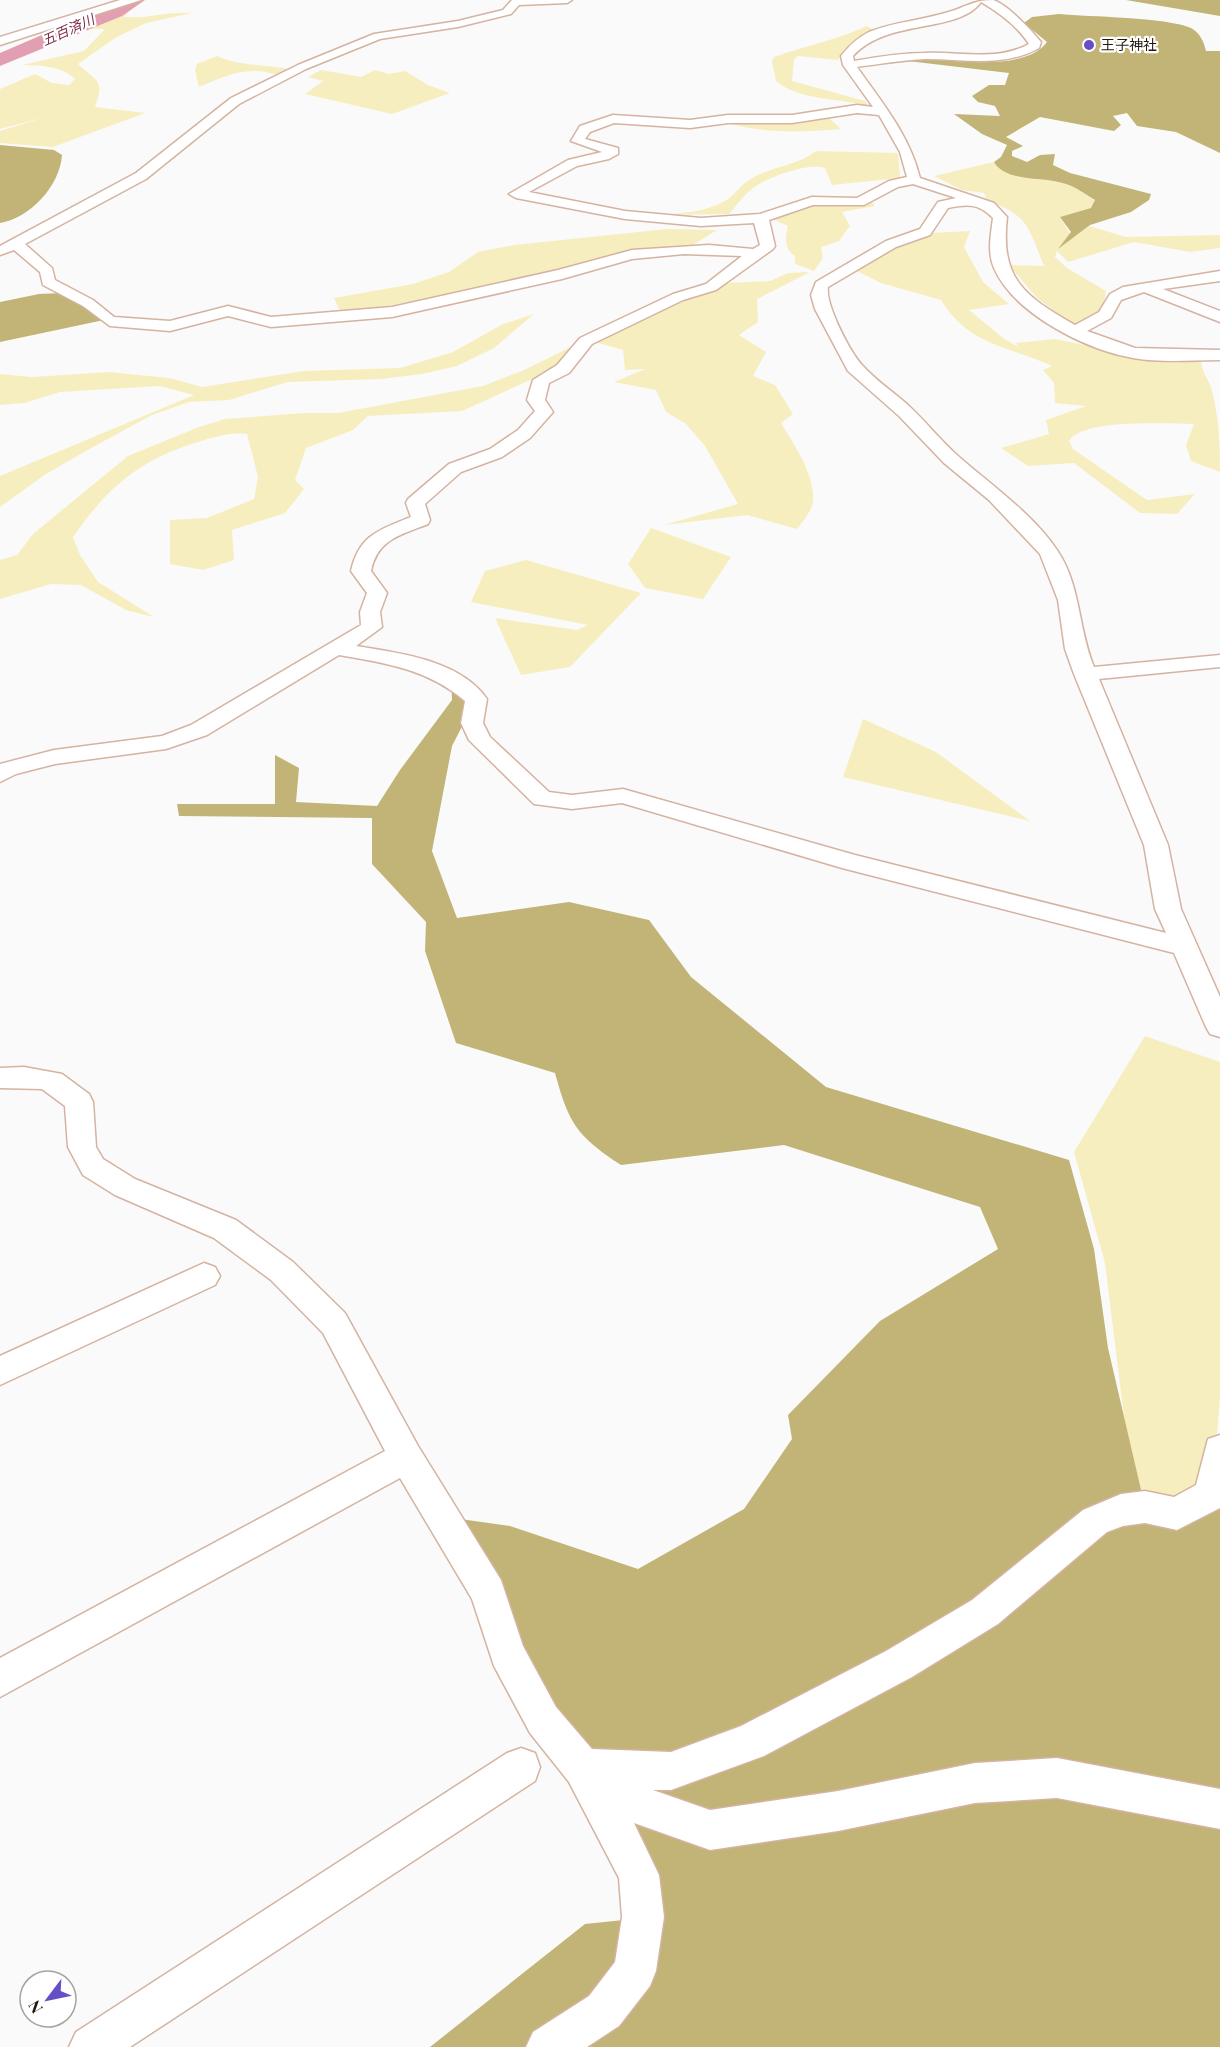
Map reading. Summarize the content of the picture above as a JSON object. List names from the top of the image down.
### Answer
{
  "water": ["五百済川"],
  "places": ["王子神社"],
  "north": "bottom left"
}
